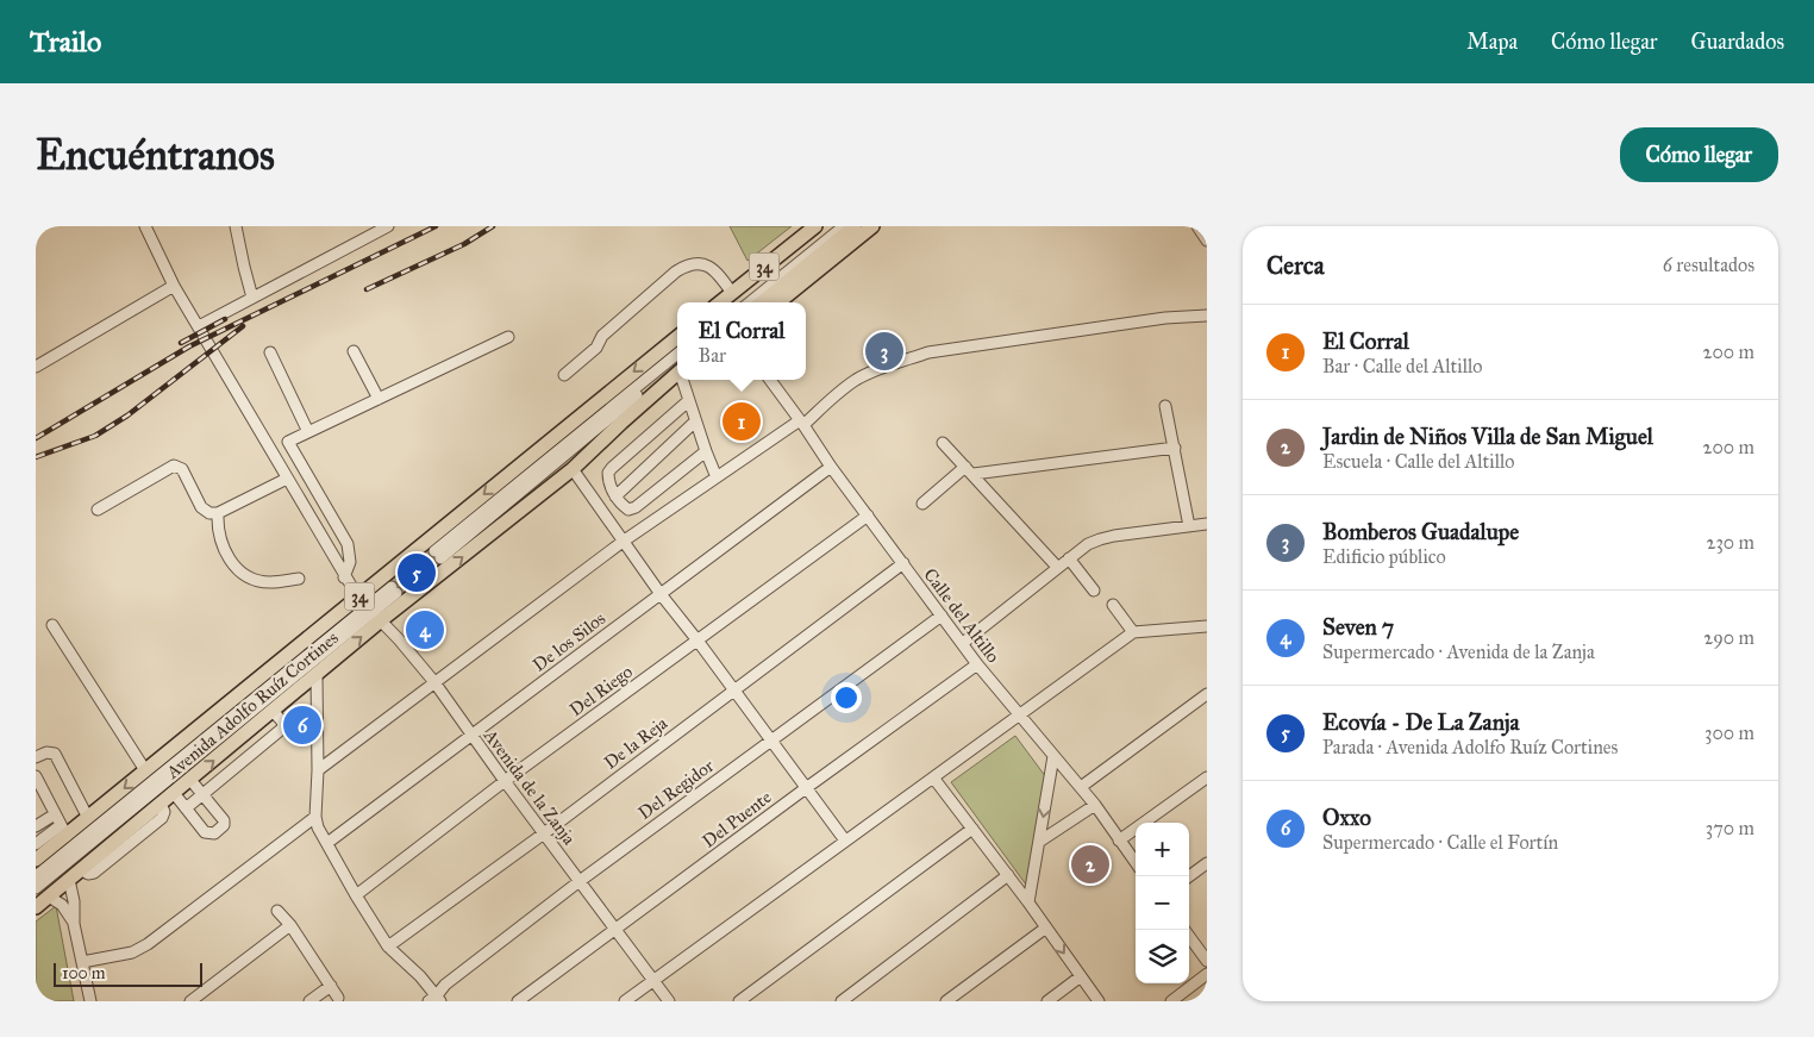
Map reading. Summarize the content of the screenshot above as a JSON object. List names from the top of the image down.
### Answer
{
  "streets": {
    "main road": ["34", "Avenida Adolfo Ruíz Cortines"],
    "street": [
      "Calle del Altillo",
      "De los Silos",
      "Del Riego",
      "De la Reja",
      "Avenida de la Zanja",
      "Del Regidor",
      "Del Puente"
    ]
  },
  "crossings": [
    ["Calle del Altillo", "De los Silos"],
    ["Calle del Altillo", "Del Riego"],
    ["Calle del Altillo", "De la Reja"],
    ["Calle del Altillo", "Del Regidor"],
    ["Calle del Altillo", "Del Puente"],
    ["De los Silos", "Avenida de la Zanja"],
    ["Del Riego", "Avenida de la Zanja"],
    ["Avenida Adolfo Ruíz Cortines", "Avenida de la Zanja"],
    ["De la Reja", "Avenida de la Zanja"],
    ["Avenida de la Zanja", "Del Regidor"],
    ["Avenida de la Zanja", "Del Puente"]
  ],
  "scale_bar": "100 m",
  "page": {
    "header": "Trailo",
    "nav": ["Mapa", "Cómo llegar", "Guardados"],
    "buttons": "Cómo llegar",
    "title": "Encuéntranos",
    "heading": ["Cerca", "6 resultados"],
    "popup": ["El Corral", "Bar"],
    "list": [
      {
        "mark": "1",
        "name": "El Corral",
        "note": "Bar · Calle del Altillo",
        "value": "200 m"
      },
      {
        "mark": "2",
        "name": "Jardin de Niños Villa de San Miguel",
        "note": "Escuela · Calle del Altillo",
        "value": "200 m"
      },
      {
        "mark": "3",
        "name": "Bomberos Guadalupe",
        "note": "Edificio público",
        "value": "230 m"
      },
      {
        "mark": "4",
        "name": "Seven 7",
        "note": "Supermercado · Avenida de la Zanja",
        "value": "290 m"
      },
      {
        "mark": "5",
        "name": "Ecovía - De La Zanja",
        "note": "Parada · Avenida Adolfo Ruíz Cortines",
        "value": "300 m"
      },
      {
        "mark": "6",
        "name": "Oxxo",
        "note": "Supermercado · Calle el Fortín",
        "value": "370 m"
      }
    ],
    "pins": [
      "3",
      "1",
      "5",
      "4",
      "6",
      "2"
    ],
    "map_buttons": ["+", "−"],
    "scale": "100 m"
  }
}
